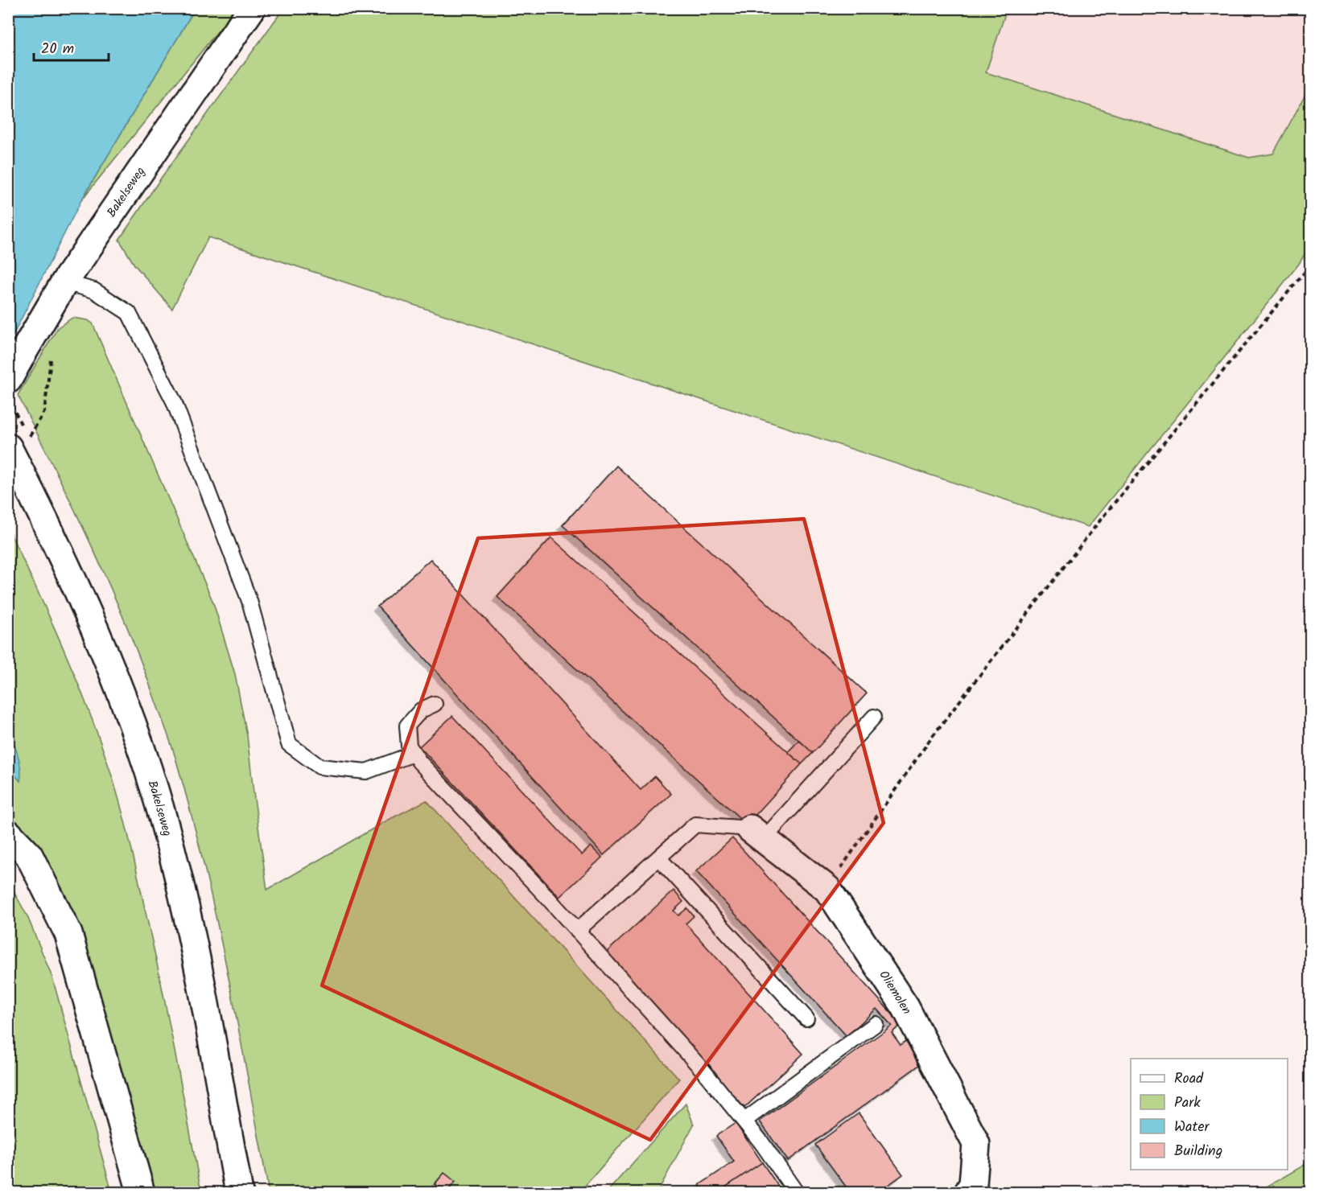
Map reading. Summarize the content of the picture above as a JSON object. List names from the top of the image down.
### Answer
{
  "streets": {
    "street": ["Bakelseweg", "Oliemolen"]
  },
  "legend": [
    "Road",
    "Park",
    "Water",
    "Building"
  ],
  "scale_bar": "20 m"
}
